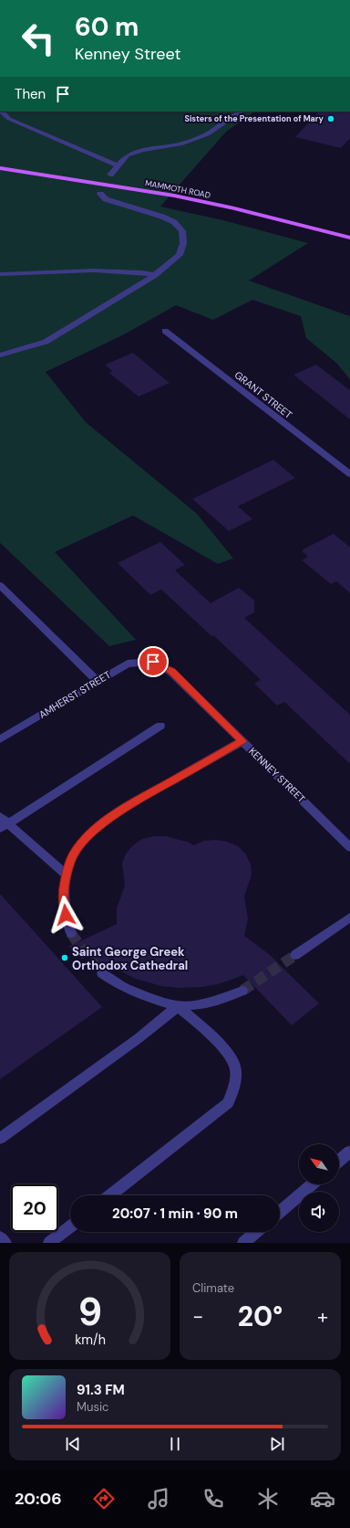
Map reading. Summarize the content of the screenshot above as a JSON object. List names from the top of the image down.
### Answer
{
  "streets": {
    "main road": ["MAMMOTH ROAD"],
    "street": ["GRANT STREET", "AMHERST STREET", "KENNEY STREET"]
  },
  "crossings": [
    ["AMHERST STREET", "KENNEY STREET"]
  ],
  "places": ["Sisters of the Presentation of Mary", "Saint George Greek Orthodox Cathedral"],
  "north": "top left",
  "page": {
    "turn": ["60 m", "Kenney Street"],
    "then": "Then",
    "limit": "20",
    "trip": "20:07 · 1 min · 90 m",
    "tile": "Climate",
    "heat": ["−", "20°", "+"],
    "song": ["91.3 FM", "Music"],
    "tabs": "20:06",
    "gauge": ["9", "km/h"]
  }
}
